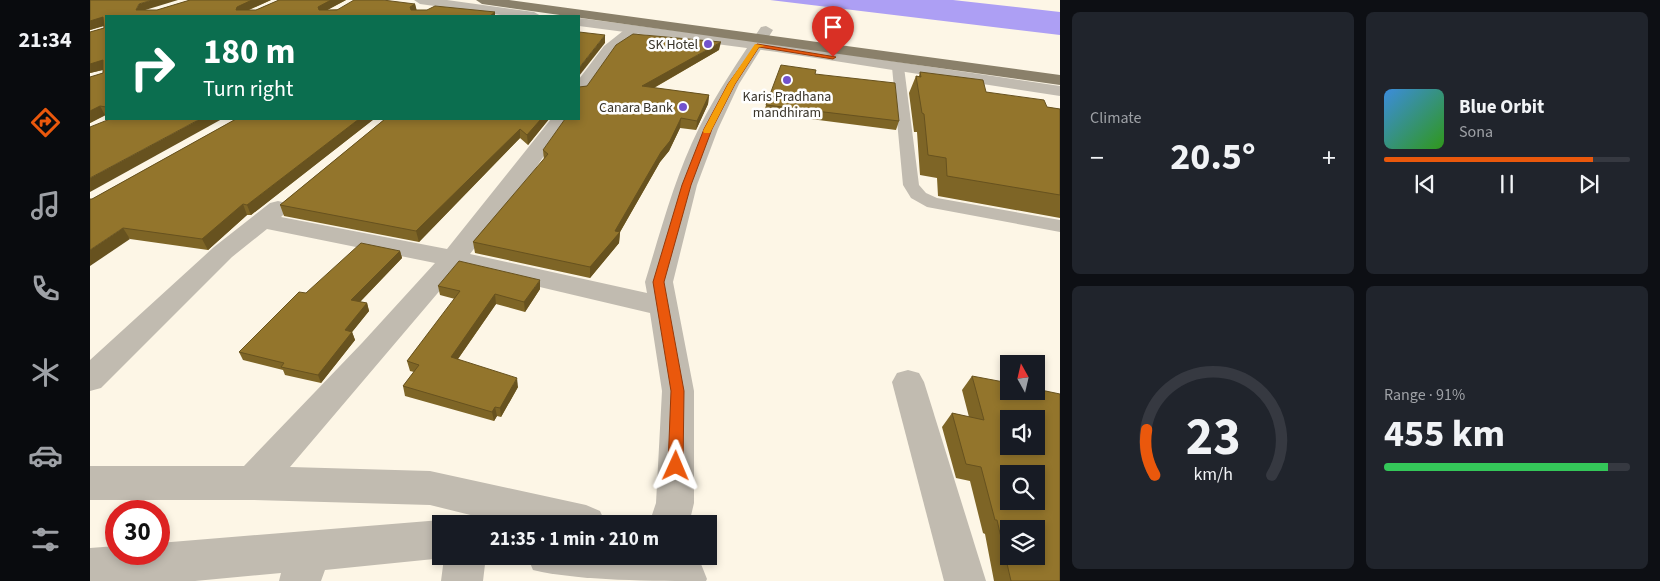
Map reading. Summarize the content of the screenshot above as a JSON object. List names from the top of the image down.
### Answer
{
  "places": ["SK Hotel", "Karis Pradhana mandhiram", "Canara Bank"],
  "north": "top",
  "page": {
    "tabs": "21:34",
    "tile": [
      "Climate",
      ["Range · 91%", "455 km"]
    ],
    "turn": ["180 m", "Turn right"],
    "song": ["Blue Orbit", "Sona"],
    "heat": ["−", "20.5°", "+"],
    "limit": "30",
    "trip": "21:35 · 1 min · 210 m",
    "gauge": ["23", "km/h"]
  }
}
